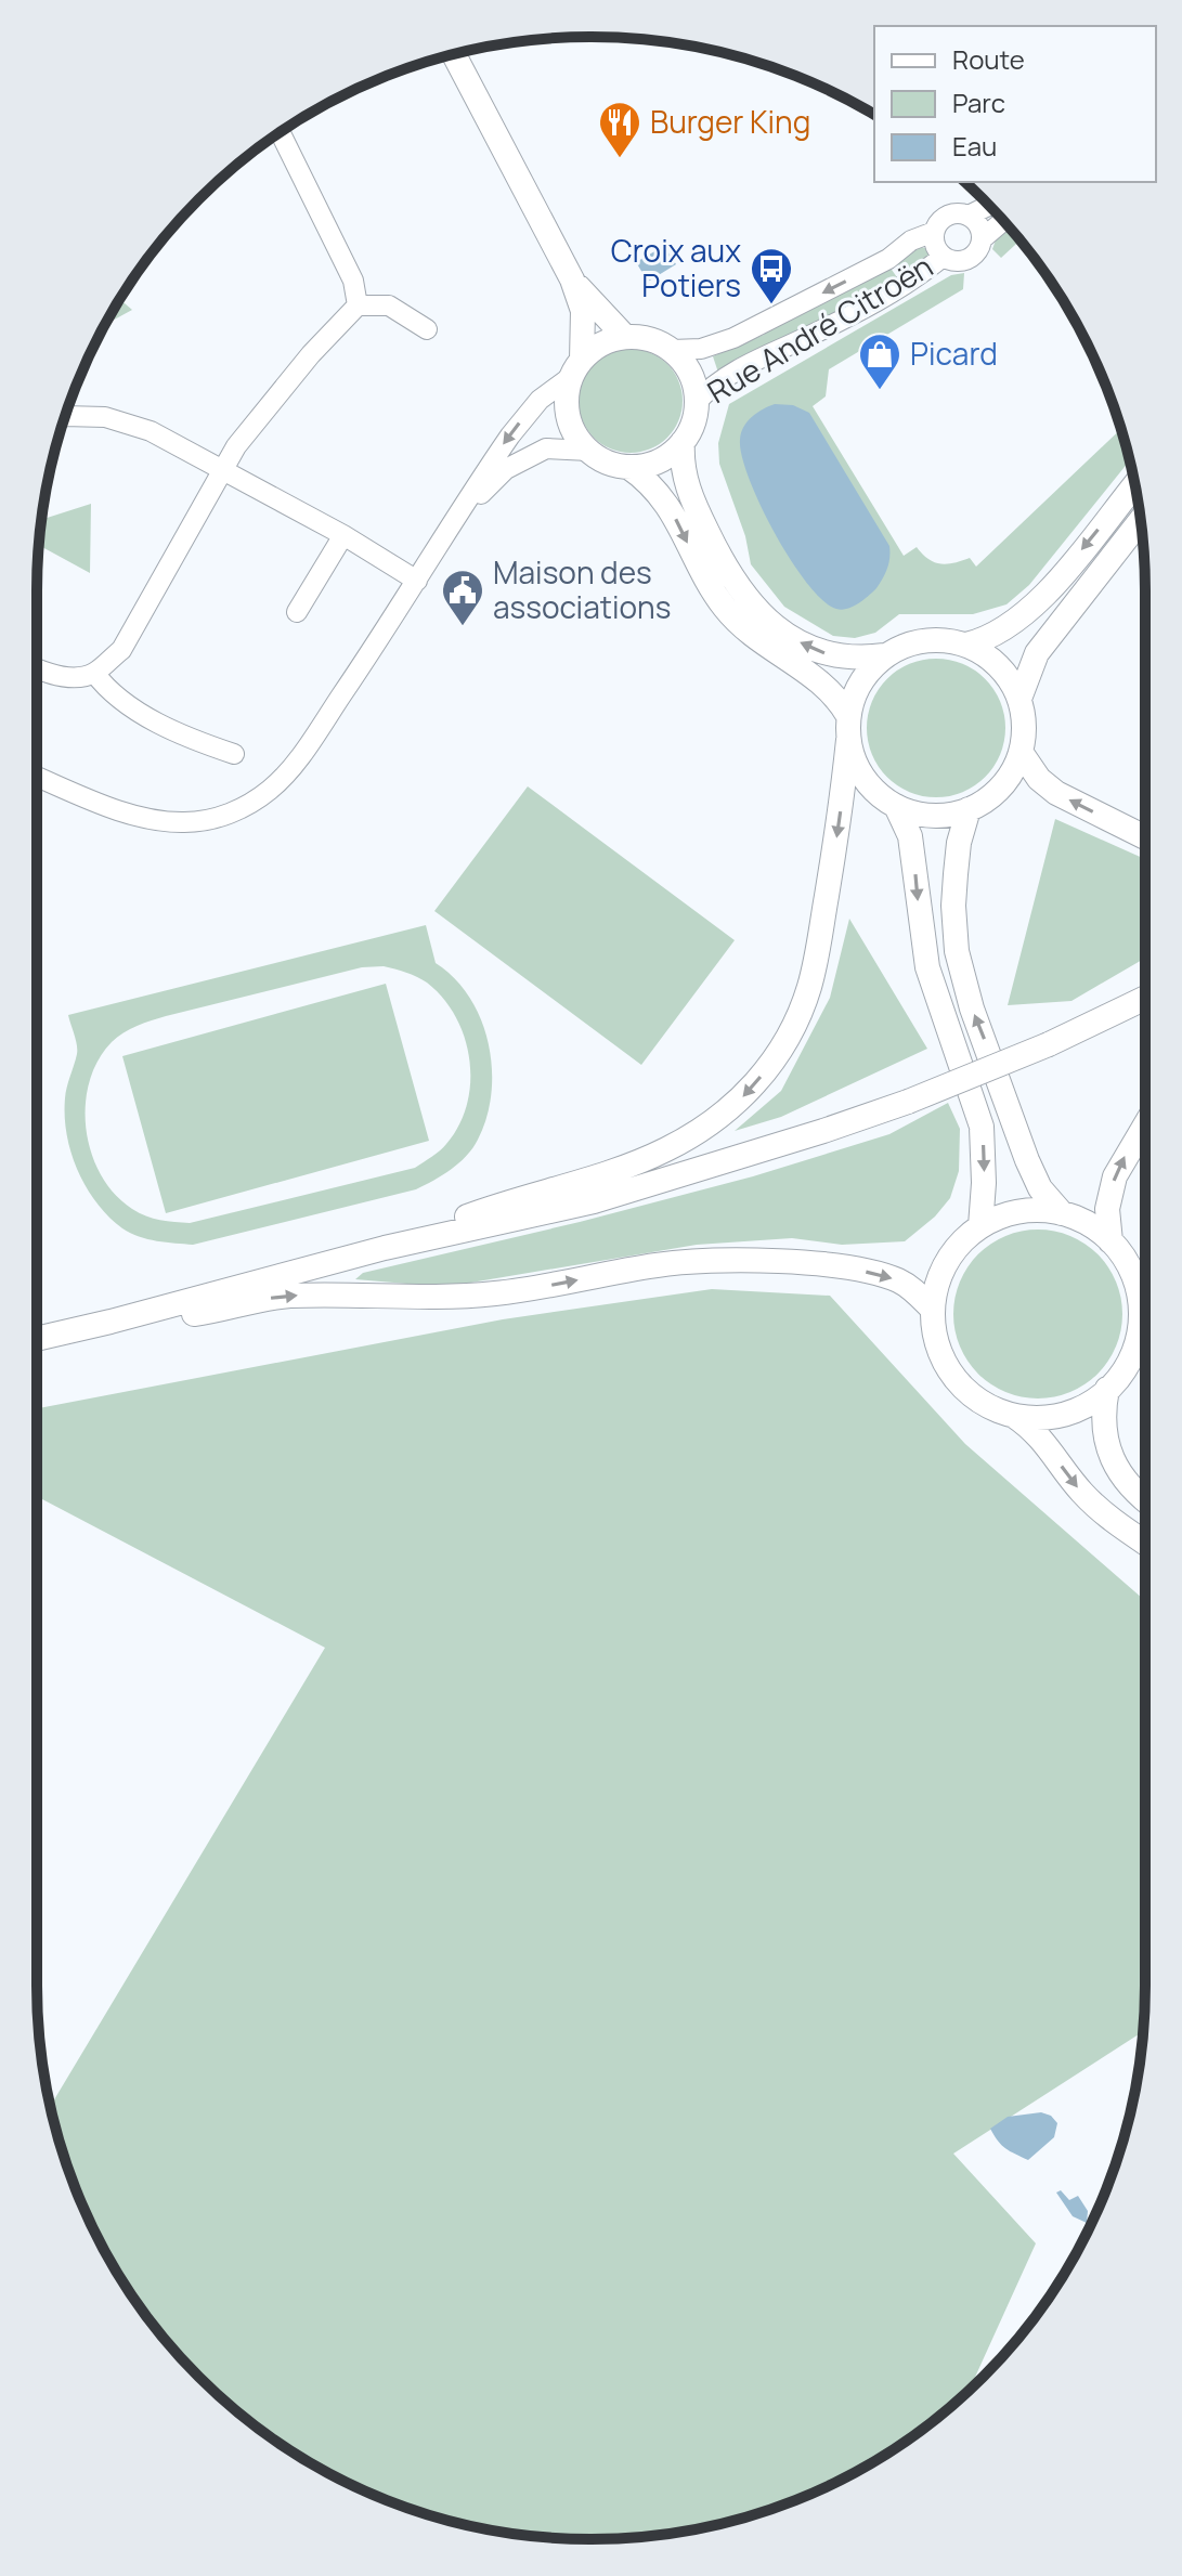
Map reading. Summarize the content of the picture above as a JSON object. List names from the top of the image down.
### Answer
{
  "streets": {
    "street": ["Rue André Citroën"]
  },
  "places": {
    "restaurant": ["Burger King"],
    "bus stop": ["Croix aux Potiers"],
    "shop": ["Picard"],
    "public building": ["Maison des associations"]
  },
  "legend": ["Route", "Parc", "Eau"]
}
